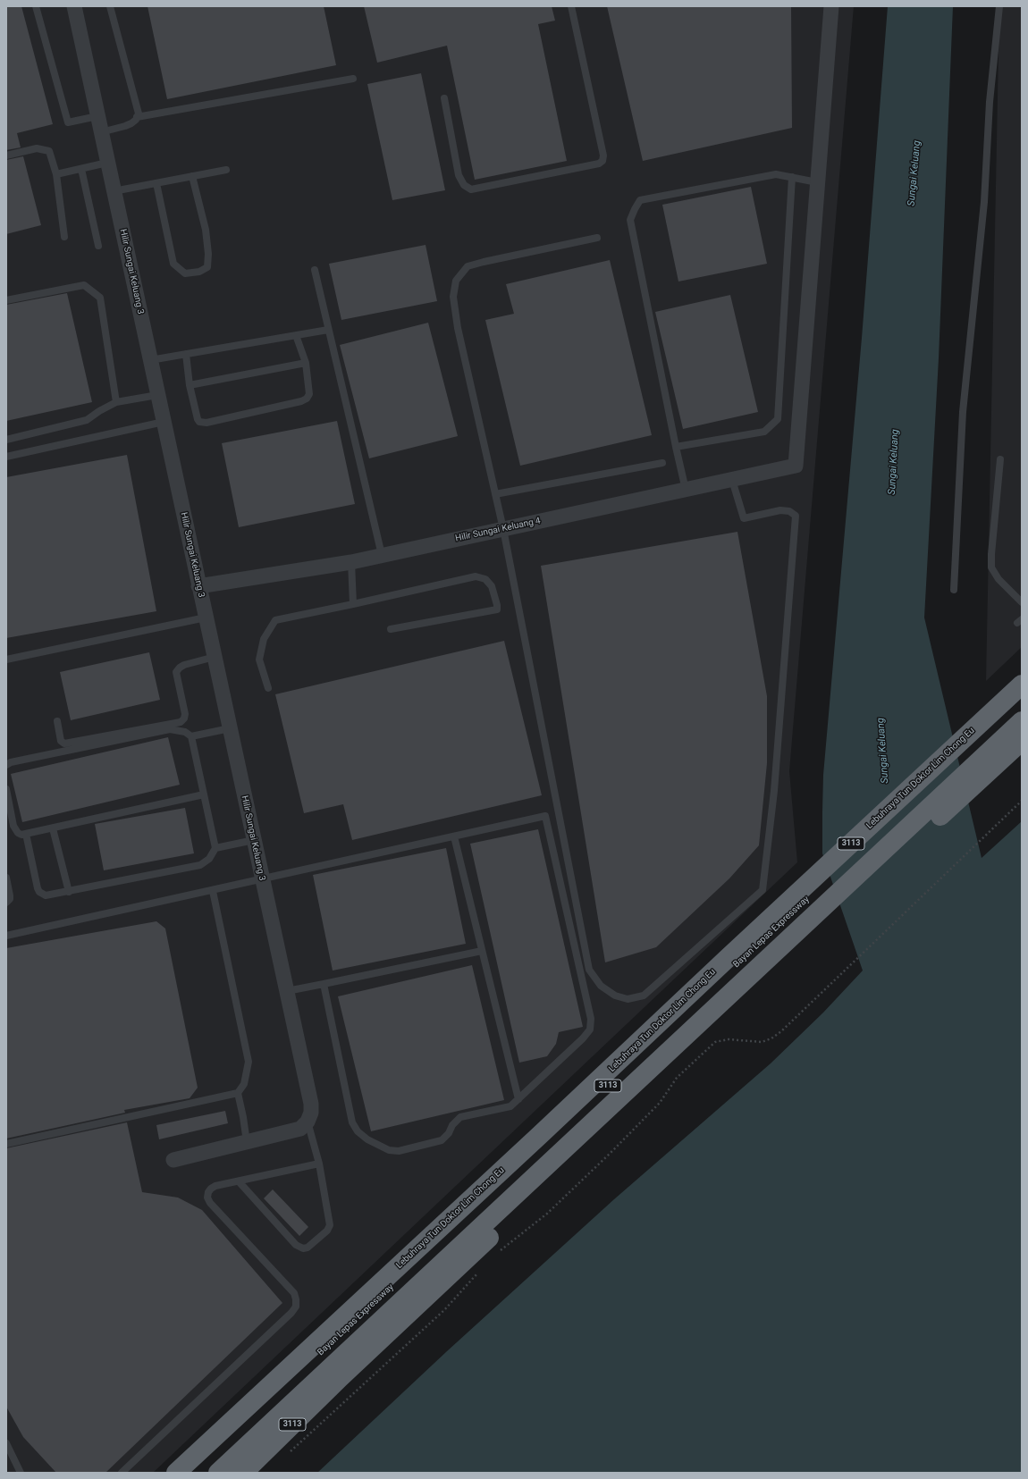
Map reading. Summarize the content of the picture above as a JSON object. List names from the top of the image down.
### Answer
{
  "streets": {
    "highway": ["Lebuhraya Tun Doktor Lim Chong Eu", "3113", "Bayan Lepas Expressway"],
    "street": ["Hilir Sungai Keluang 3", "Hilir Sungai Keluang 4"]
  },
  "crossings": [
    ["Hilir Sungai Keluang 3", "Hilir Sungai Keluang 4"]
  ],
  "water": ["Sungai Keluang"]
}
